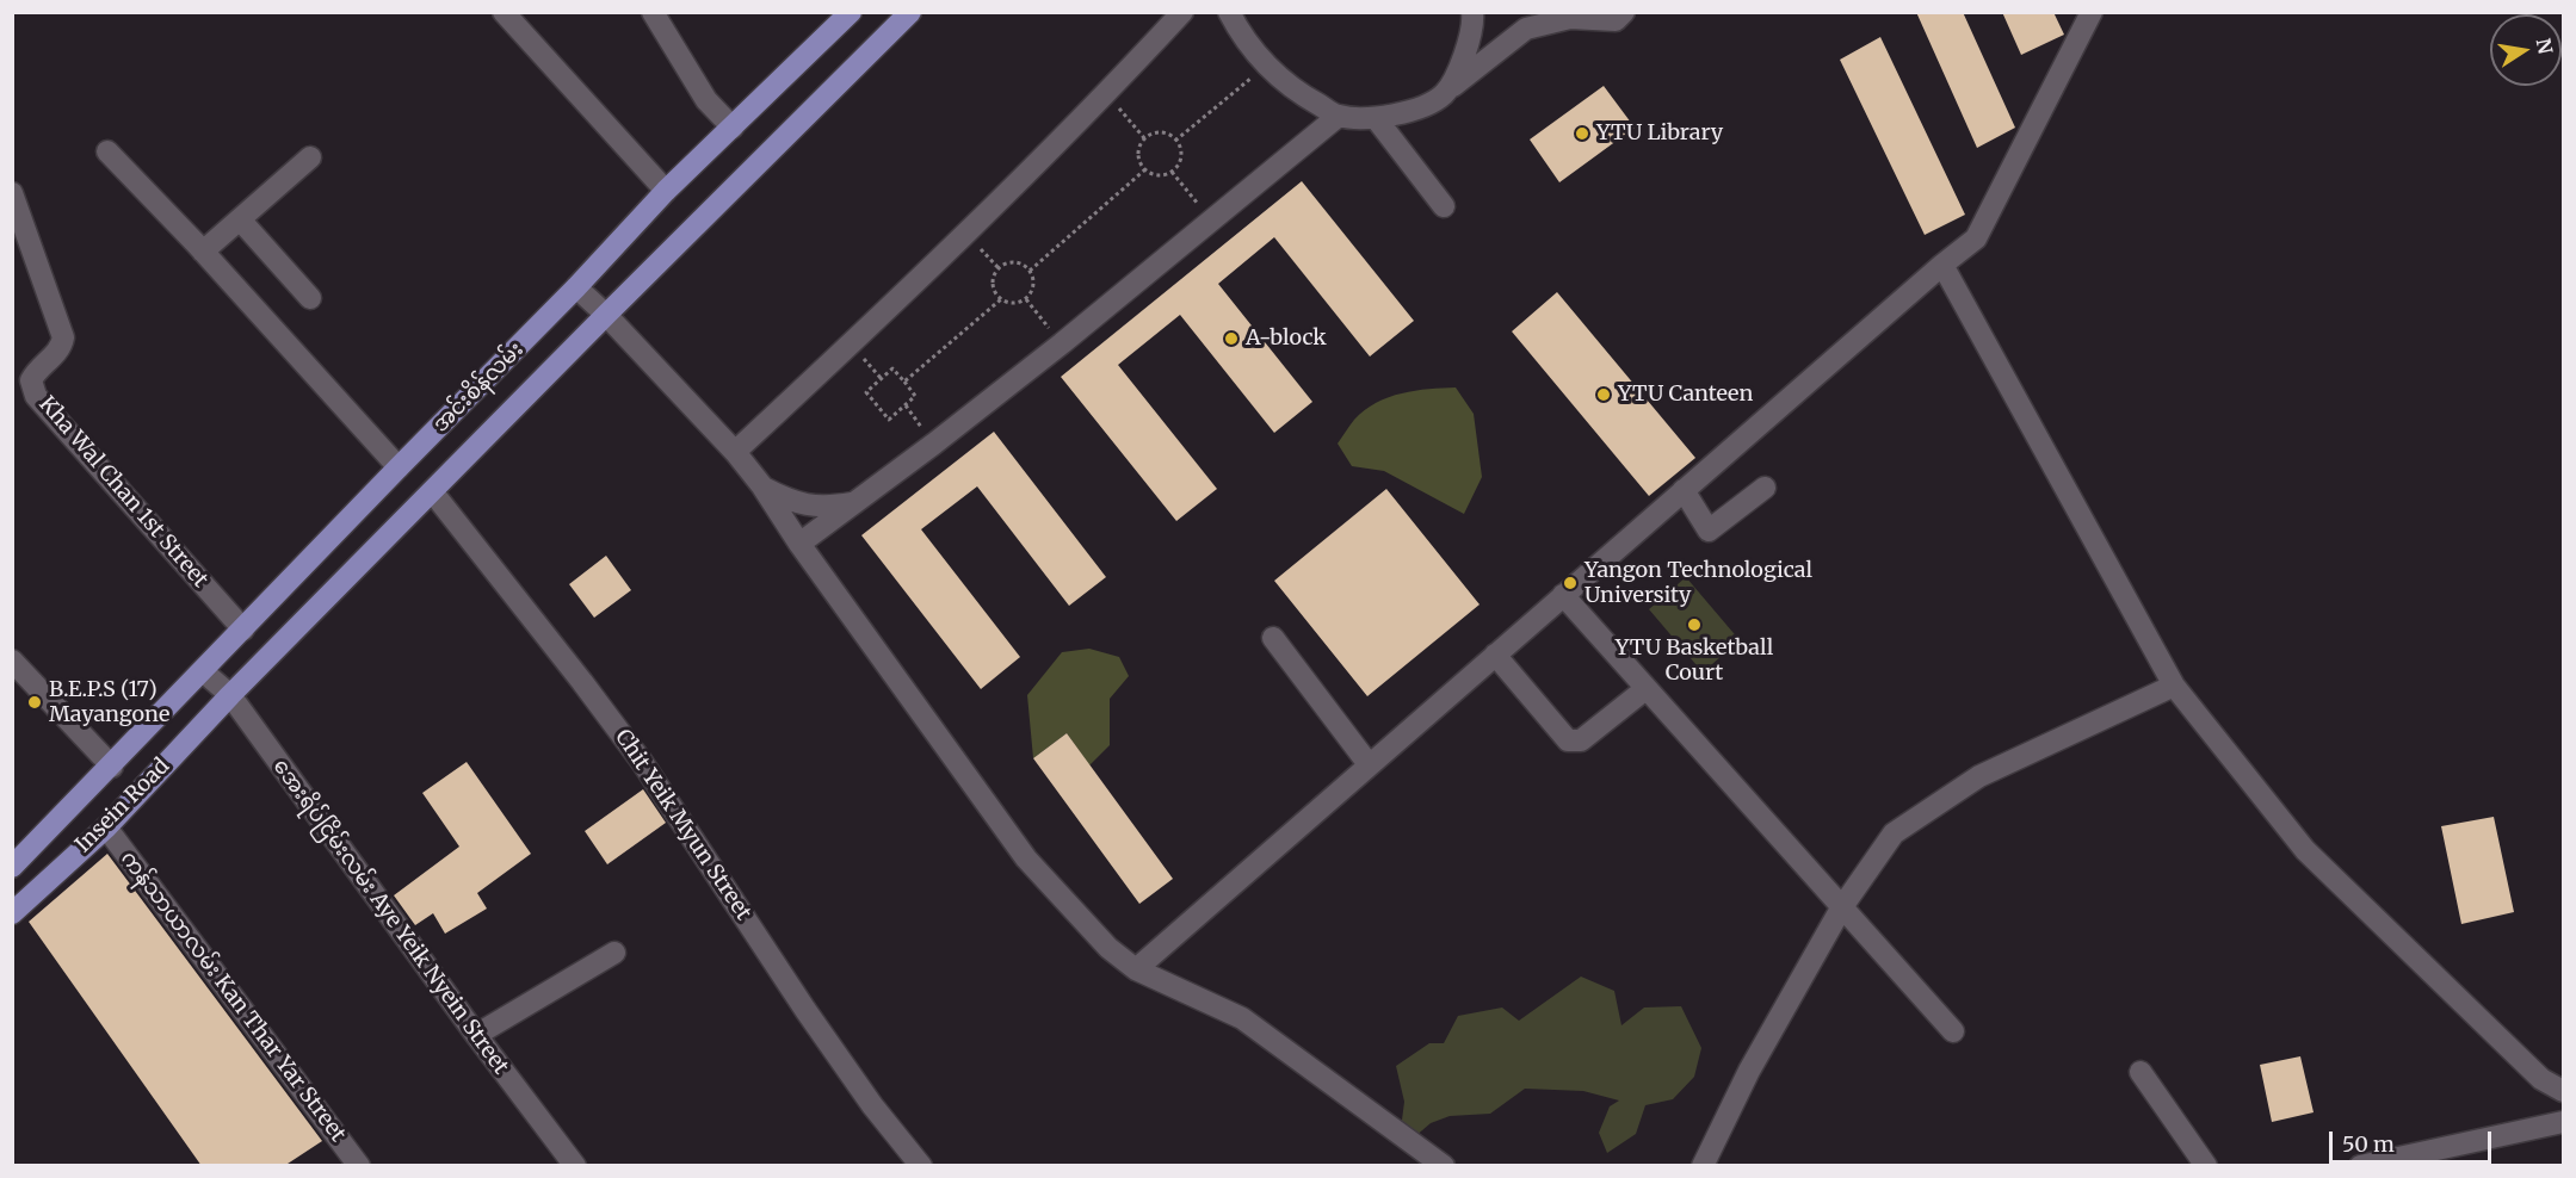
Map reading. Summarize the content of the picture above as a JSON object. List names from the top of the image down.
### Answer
{
  "streets": {
    "main road": ["အင်းစိန်လမ်း", "Insein Road"],
    "street": [
      "Kha Wal Chan 1st Street",
      "Chit Yeik Myun Street",
      "အေးရိပ်ငြိမ်းလမ်း Aye Yeik Nyein Street",
      "ကန်သာယာလမ်း Kan Thar Yar Street"
    ]
  },
  "crossings": [
    ["အင်းစိန်လမ်း", "Kha Wal Chan 1st Street"],
    ["အင်းစိန်လမ်း", "Insein Road"],
    ["အင်းစိန်လမ်း", "Chit Yeik Myun Street"],
    ["အင်းစိန်လမ်း", "အေးရိပ်ငြိမ်းလမ်း Aye Yeik Nyein Street"],
    ["Insein Road", "အေးရိပ်ငြိမ်းလမ်း Aye Yeik Nyein Street"],
    ["Insein Road", "ကန်သာယာလမ်း Kan Thar Yar Street"]
  ],
  "places": [
    "YTU Library",
    "A-block",
    "YTU Canteen",
    "Yangon Technological University",
    "YTU Basketball Court",
    "B.E.P.S (17) Mayangone"
  ],
  "scale_bar": "50 m",
  "north": "right"
}
